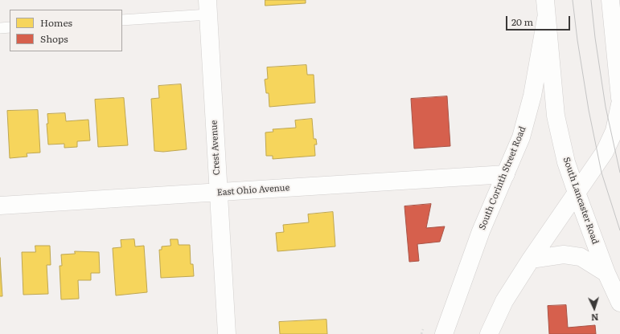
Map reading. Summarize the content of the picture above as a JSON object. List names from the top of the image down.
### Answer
{
  "streets": {
    "main road": [
      "Crest Avenue",
      "South Corinth Street Road",
      "East Ohio Avenue",
      "South Lancaster Road"
    ]
  },
  "crossings": [
    ["Crest Avenue", "East Ohio Avenue"],
    ["South Corinth Street Road", "East Ohio Avenue"],
    ["South Corinth Street Road", "South Lancaster Road"]
  ],
  "legend": ["Homes", "Shops"],
  "scale_bar": "20 m",
  "north": "bottom"
}
